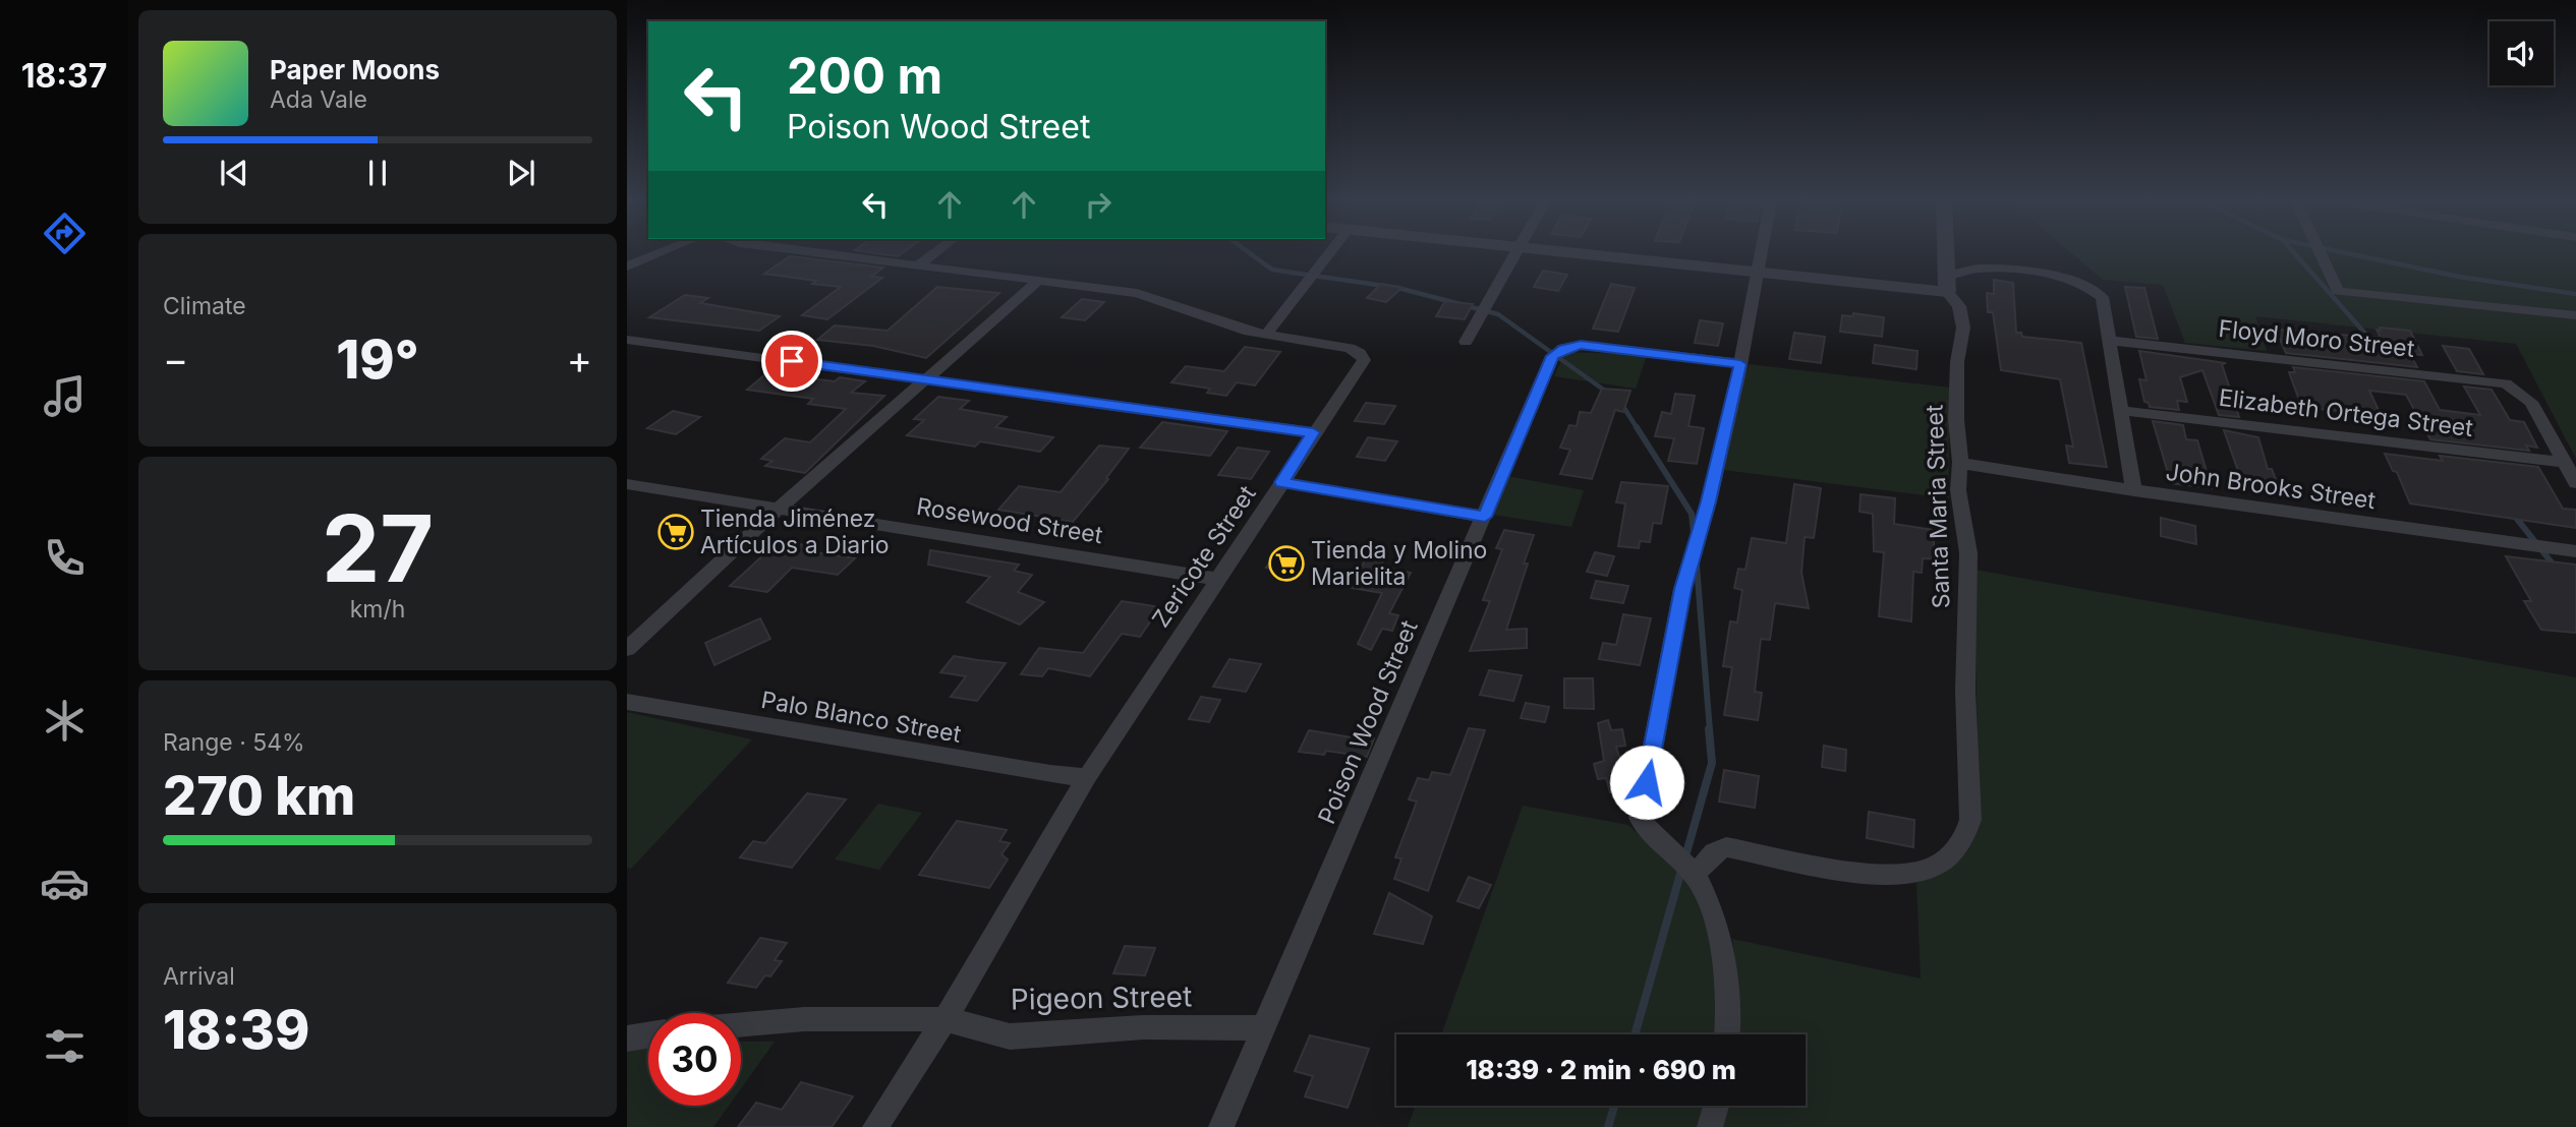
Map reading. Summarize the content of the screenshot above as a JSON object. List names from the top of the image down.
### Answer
{
  "streets": {
    "street": [
      "Floyd Moro Street",
      "Elizabeth Ortega Street",
      "John Brooks Street",
      "Santa Maria Street",
      "Rosewood Street",
      "Zericote Street",
      "Palo Blanco Street",
      "Poison Wood Street",
      "Pigeon Street"
    ]
  },
  "crossings": [
    ["Floyd Moro Street", "Elizabeth Ortega Street"],
    ["John Brooks Street", "Santa Maria Street"],
    ["Rosewood Street", "Zericote Street"],
    ["Zericote Street", "Palo Blanco Street"],
    ["Zericote Street", "Pigeon Street"],
    ["Poison Wood Street", "Pigeon Street"]
  ],
  "places": {
    "supermarket": ["Tienda Jiménez Artículos a Diario", "Tienda y Molino Marielita"]
  },
  "page": {
    "tabs": "18:37",
    "turn": ["200 m", "Poison Wood Street"],
    "song": ["Paper Moons", "Ada Vale"],
    "tile": [
      "Climate",
      ["27", "km/h"],
      ["Range · 54%", "270 km"],
      ["Arrival", "18:39"]
    ],
    "heat": ["−", "19°", "+"],
    "limit": "30",
    "trip": "18:39 · 2 min · 690 m"
  }
}
